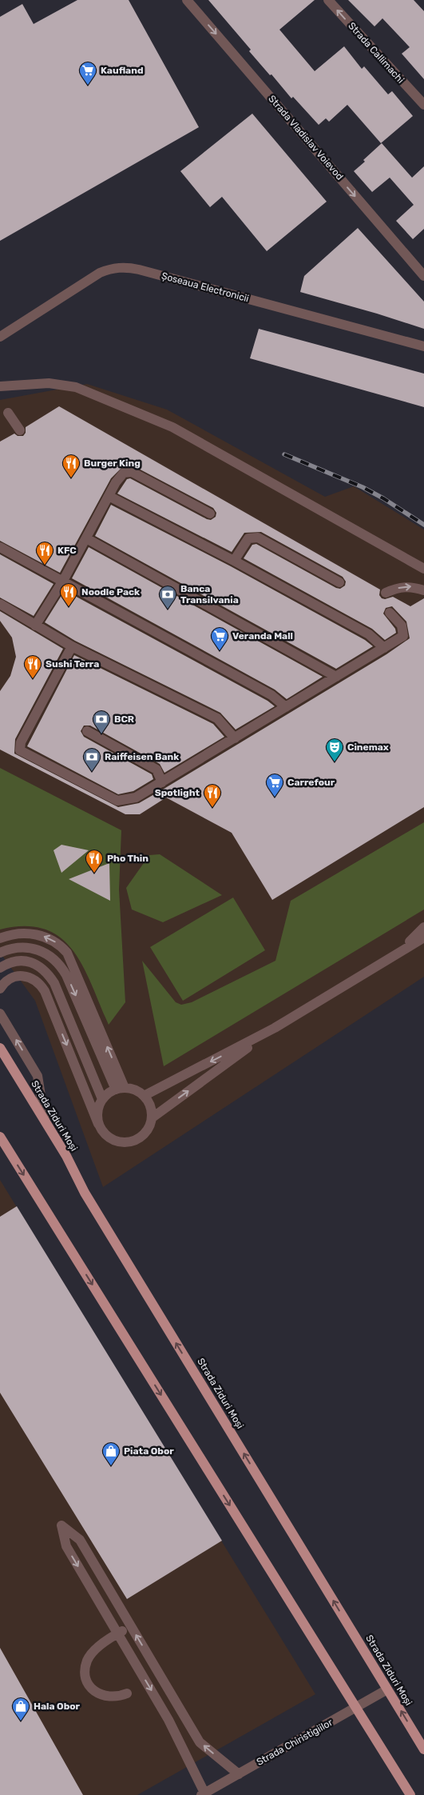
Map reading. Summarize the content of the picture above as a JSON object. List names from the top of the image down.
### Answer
{
  "streets": {
    "main road": ["Strada Ziduri Moși"],
    "street": [
      "Strada Callimachi",
      "Strada Vladislav Voievod",
      "Șoseaua Electronicii",
      "Strada Chiristigiilor"
    ]
  },
  "crossings": [
    ["Strada Ziduri Moși", "Strada Chiristigiilor"]
  ],
  "one_way": ["Strada Callimachi", "Strada Vladislav Voievod"],
  "places": {
    "supermarket": ["Kaufland", "Veranda Mall", "Carrefour"],
    "restaurant": [
      "Burger King",
      "KFC",
      "Noodle Pack",
      "Sushi Terra",
      "Spotlight",
      "Pho Thin"
    ],
    "bank": ["Banca Transilvania", "BCR", "Raiffeisen Bank"],
    "theatre": ["Cinemax"],
    "shop": ["Piata Obor", "Hala Obor"]
  }
}
